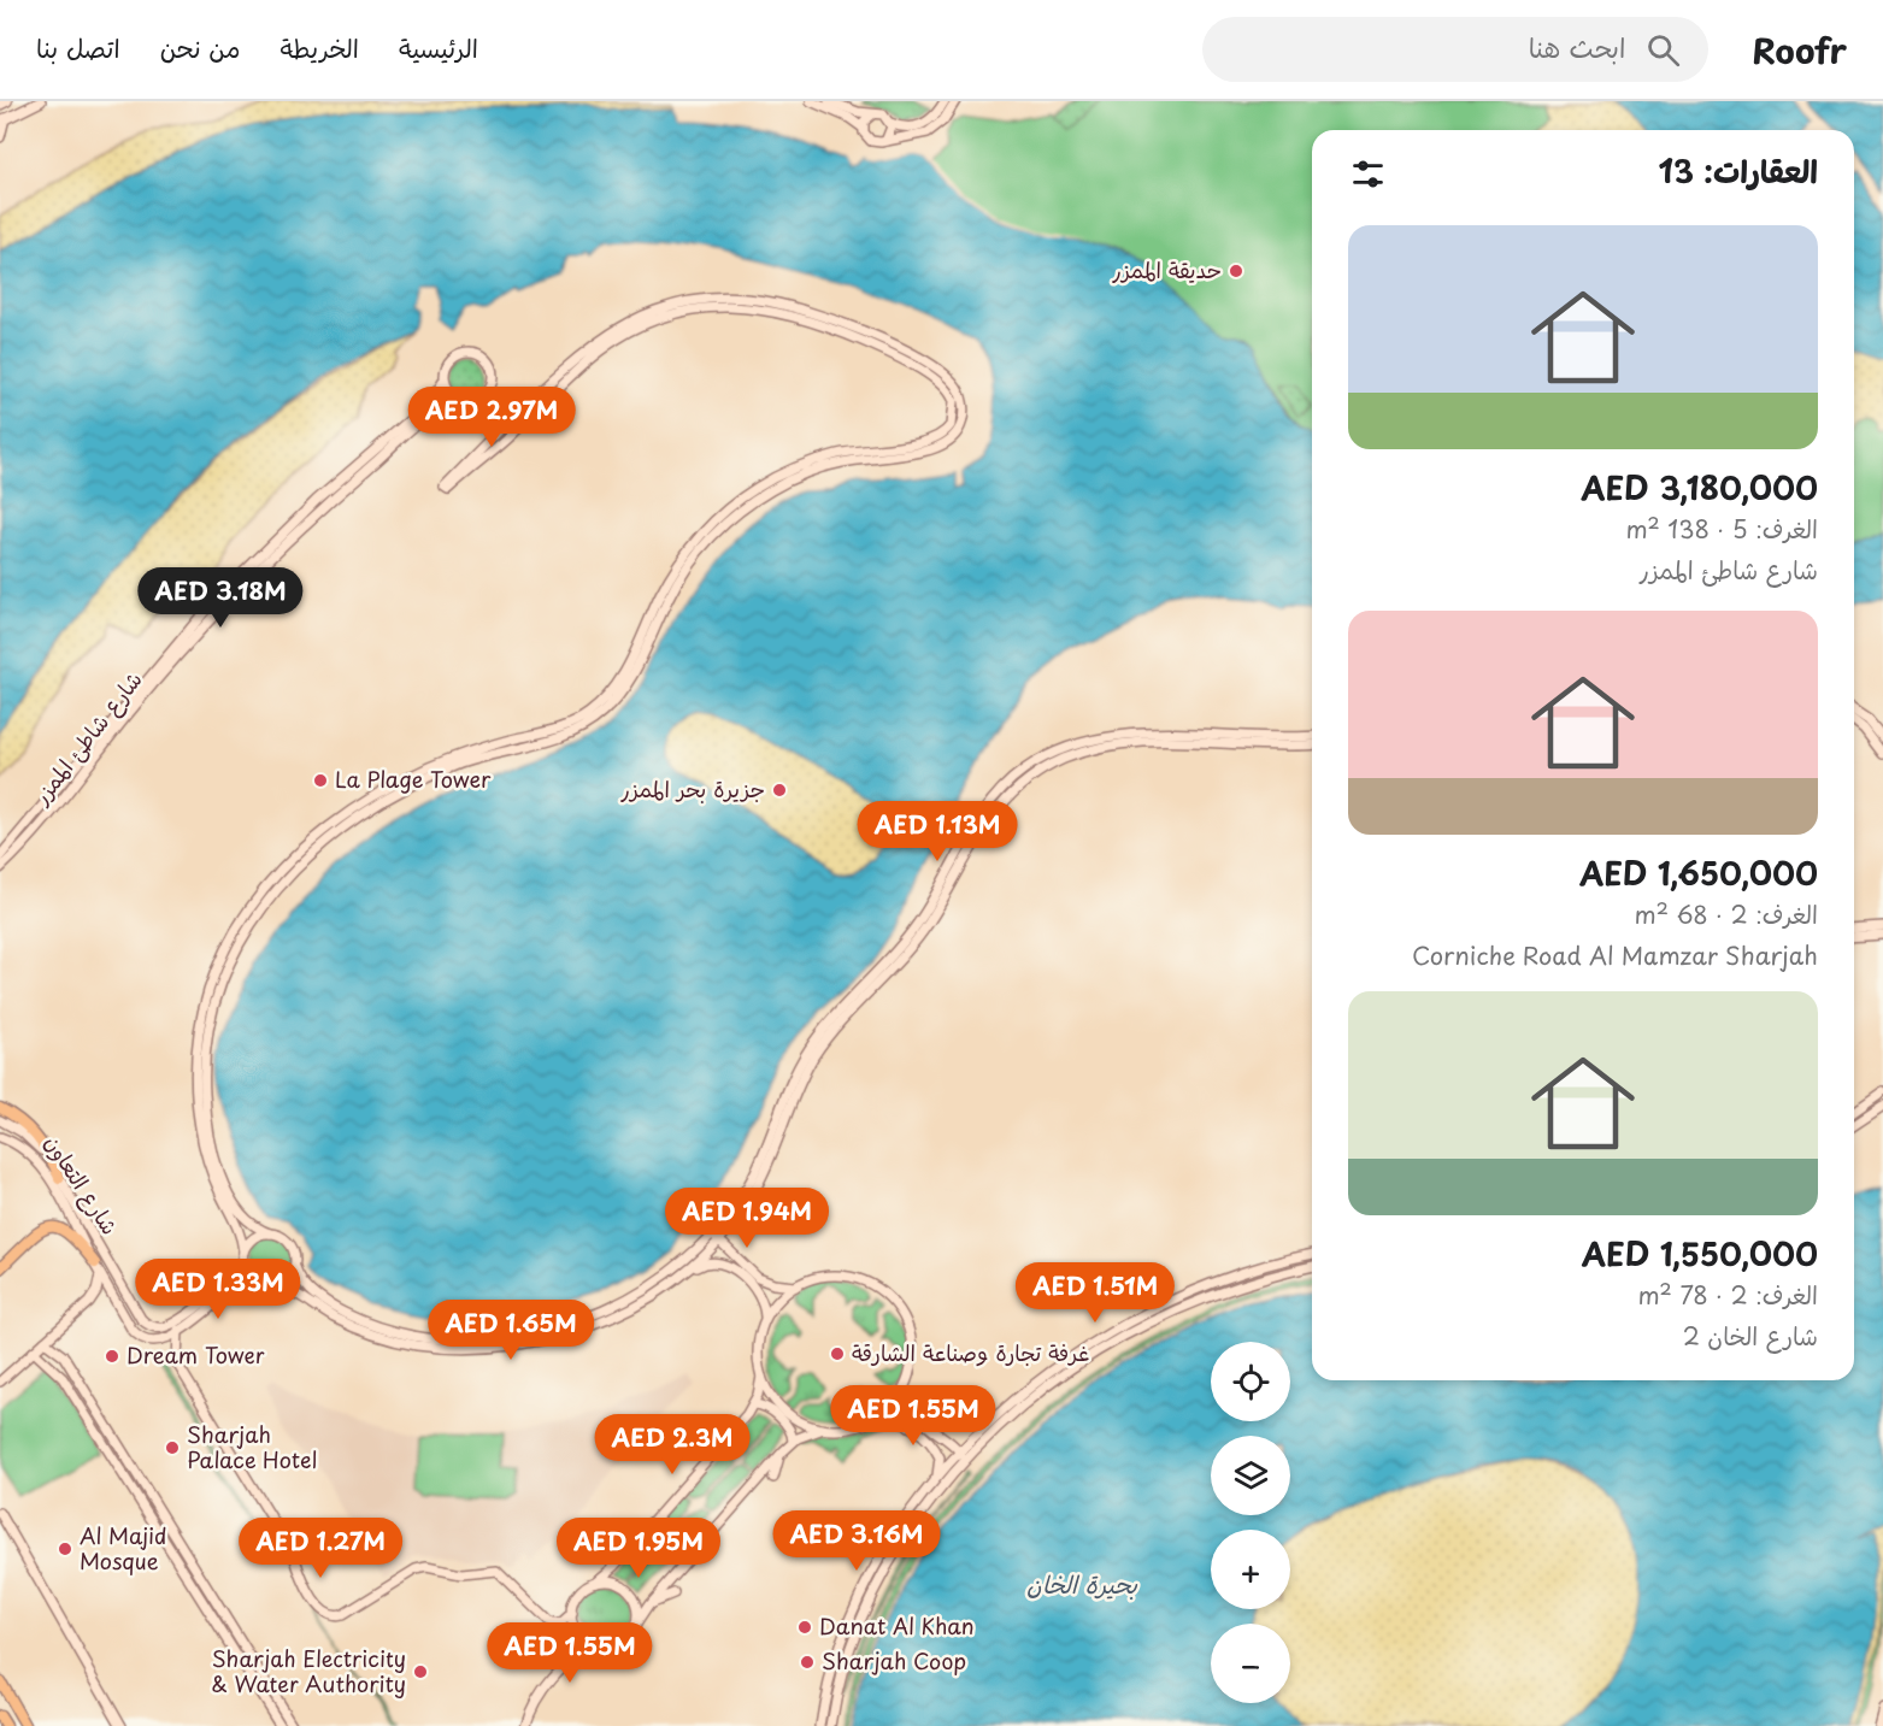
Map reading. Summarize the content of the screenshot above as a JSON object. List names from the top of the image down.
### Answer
{
  "streets": {
    "street": ["شارع شاطئ الممزر", "شارع التعاون"]
  },
  "water": ["بحيرة الخان"],
  "places": [
    "حديقة الممزر",
    "La Plage Tower",
    "جزيرة بحر الممزر",
    "غرفة تجارة وصناعة الشارقة",
    "Dream Tower",
    "Sharjah Palace Hotel",
    "Al Majid Mosque",
    "Danat Al Khan",
    "Sharjah Coop",
    "Sharjah Electricity & Water Authority"
  ],
  "page": {
    "header": "Roofr",
    "search": "ابحث هنا",
    "nav": [
      "الرئيسية",
      "الخريطة",
      "من نحن",
      "اتصل بنا"
    ],
    "heading": "العقارات: 13",
    "list": [
      {
        "name": "AED 3,180,000",
        "note": "الغرف: 5 · 138 m² · شارع شاطئ الممزر"
      },
      {
        "name": "AED 1,650,000",
        "note": "الغرف: 2 · 68 m² · Corniche Road Al Mamzar Sharjah"
      },
      {
        "name": "AED 1,550,000",
        "note": "الغرف: 2 · 78 m² · شارع الخان 2"
      }
    ],
    "price": [
      "AED 2.97M",
      "AED 3.18M",
      "AED 1.13M",
      "AED 1.94M",
      "AED 1.33M",
      "AED 1.51M",
      "AED 1.65M",
      "AED 1.55M",
      "AED 2.3M",
      "AED 3.16M",
      "AED 1.27M",
      "AED 1.95M",
      "AED 1.55M"
    ],
    "map_buttons": ["+", "−"]
  }
}
